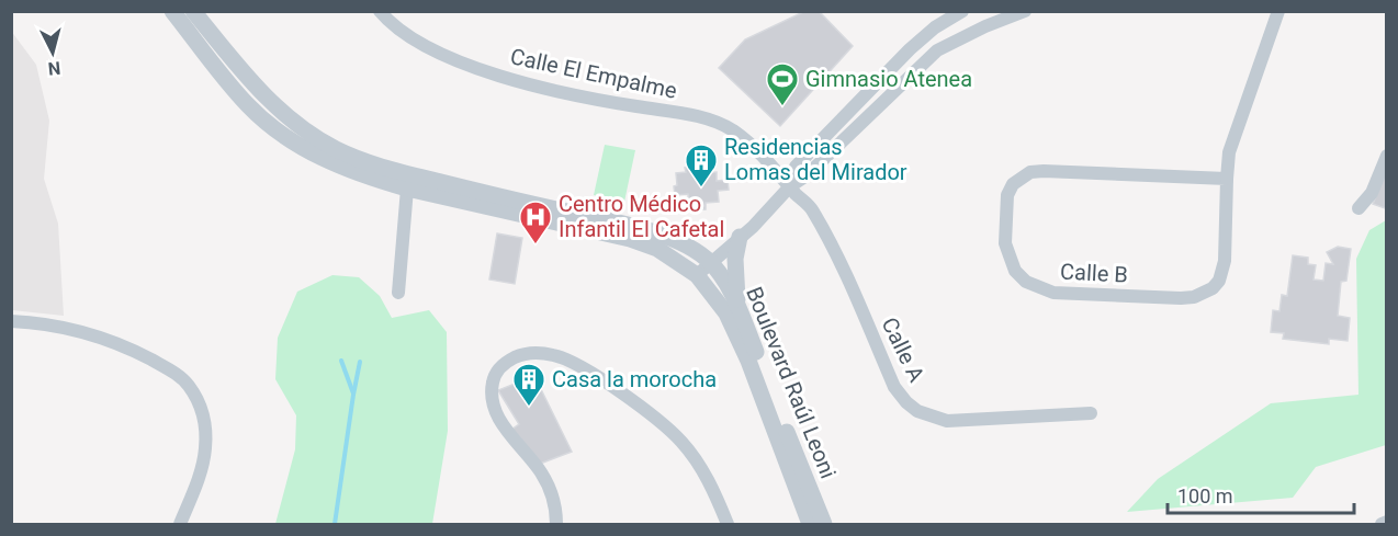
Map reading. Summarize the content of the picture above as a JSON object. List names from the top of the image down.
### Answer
{
  "streets": {
    "street": [
      "Calle El Empalme",
      "Calle B",
      "Calle A",
      "Boulevard Raúl Leoni"
    ]
  },
  "crossings": [
    ["Calle El Empalme", "Calle A"]
  ],
  "places": {
    "sports": ["Gimnasio Atenea"],
    "building": ["Residencias Lomas del Mirador", "Casa la morocha"],
    "hospital": ["Centro Médico Infantil El Cafetal"]
  },
  "scale_bar": "100 m",
  "north": "bottom"
}
